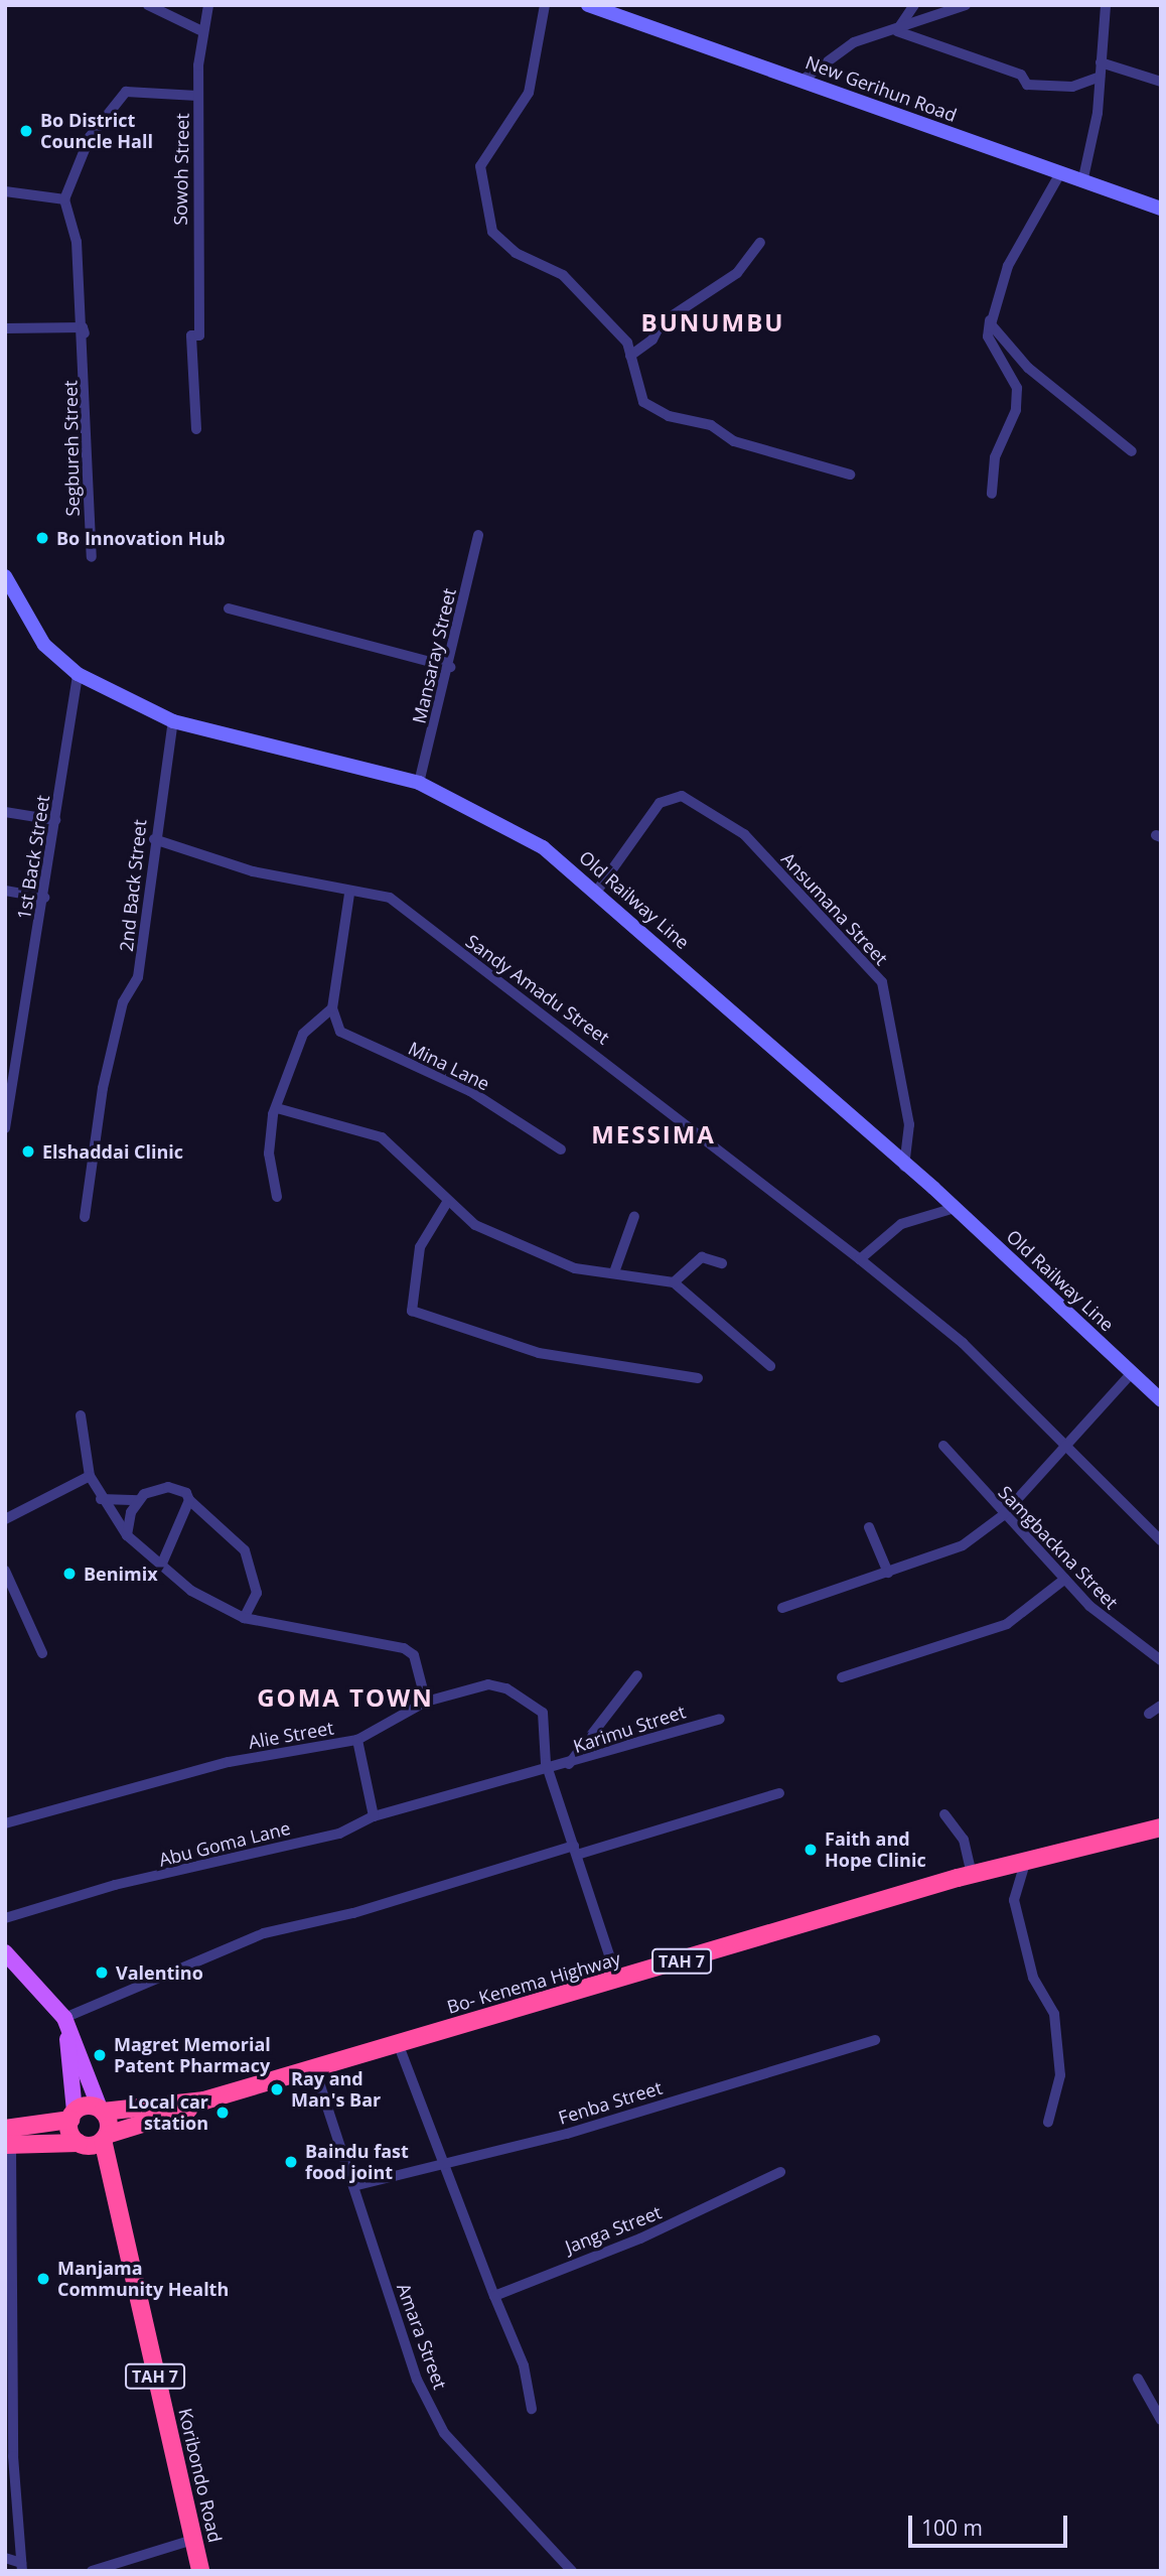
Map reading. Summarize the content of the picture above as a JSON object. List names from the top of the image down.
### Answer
{
  "streets": {
    "highway": ["TAH 7", "Bo- Kenema Highway", "Koribondo Road"],
    "street": [
      "New Gerihun Road",
      "Sowoh Street",
      "Segbureh Street",
      "Mansaray Street",
      "1st Back Street",
      "2nd Back Street",
      "Old Railway Line",
      "Ansumana Street",
      "Sandy Amadu Street",
      "Mina Lane",
      "Samgbackna Street",
      "Karimu Street",
      "Alie Street",
      "Abu Goma Lane",
      "Fenba Street",
      "Janga Street",
      "Amara Street"
    ]
  },
  "crossings": [
    ["Mansaray Street", "Old Railway Line"],
    ["1st Back Street", "Old Railway Line"],
    ["2nd Back Street", "Old Railway Line"],
    ["2nd Back Street", "Sandy Amadu Street"],
    ["Old Railway Line", "Ansumana Street"],
    ["Karimu Street", "Alie Street"],
    ["Karimu Street", "Abu Goma Lane"],
    ["Alie Street", "Bo- Kenema Highway"],
    ["TAH 7", "Bo- Kenema Highway"],
    ["TAH 7", "Koribondo Road"],
    ["Bo- Kenema Highway", "Amara Street"],
    ["Fenba Street", "Amara Street"]
  ],
  "districts": ["BUNUMBU", "MESSIMA", "GOMA TOWN"],
  "places": [
    "Bo District Councle Hall",
    "Bo Innovation Hub",
    "Elshaddai Clinic",
    "Benimix",
    "Faith and Hope Clinic",
    "Valentino",
    "Magret Memorial Patent Pharmacy",
    "Ray and Man's Bar",
    "Local car station",
    "Baindu fast food joint",
    "Manjama Community Health"
  ],
  "scale_bar": "100 m"
}
